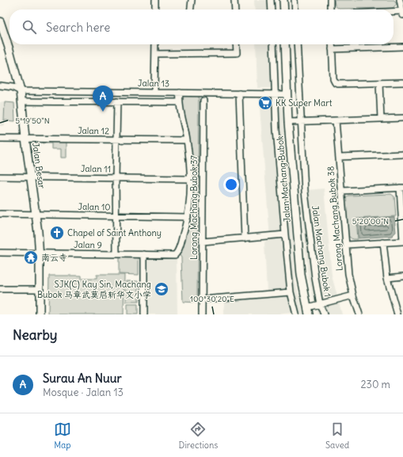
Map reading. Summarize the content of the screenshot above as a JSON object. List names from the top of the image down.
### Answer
{
  "streets": {
    "main road": ["Jalan Besar", "Jalan Machang Bubok"],
    "street": [
      "Jalan 13",
      "Jalan 12",
      "Jalan 11",
      "Jalan 10",
      "Lorong Machang Bubok 37",
      "Lorong Machang Bubok 38",
      "Jalan 9",
      "Jalan Machang Bubok 1"
    ]
  },
  "crossings": [
    ["Jalan 13", "Jalan Besar"],
    ["Jalan 13", "Jalan Machang Bubok"],
    ["Jalan 12", "Jalan Besar"],
    ["Jalan Besar", "Jalan 11"],
    ["Jalan Besar", "Jalan 10"],
    ["Jalan Besar", "Jalan 9"],
    ["Jalan Machang Bubok", "Jalan Machang Bubok 1"],
    ["Jalan 10", "Jalan 9"]
  ],
  "places": {
    "supermarket": ["KK Super Mart"],
    "church": ["Chapel of Saint Anthony"],
    "temple": ["南云寺"],
    "school or university": ["SJK(C) Kay Sin, Machang Bubok 马章武莫启新华文小学"]
  },
  "page": {
    "search": "Search here",
    "pins": "A",
    "heading": "Nearby",
    "list": [
      {
        "mark": "A",
        "name": "Surau An Nuur",
        "note": "Mosque · Jalan 13",
        "value": "230 m"
      }
    ],
    "nav": ["Map", "Directions", "Saved"]
  },
  "coordinates": ["5°19'50\"N", "5°20'00\"N", "100°30'20\"E"]
}
